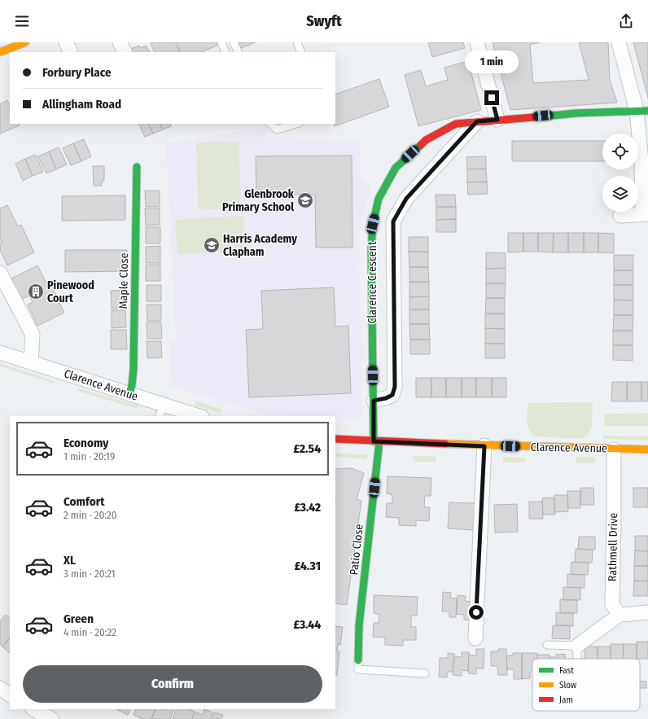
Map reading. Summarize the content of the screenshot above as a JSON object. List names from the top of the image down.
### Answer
{
  "streets": {
    "street": [
      "Maple Close",
      "Clarence Crescent",
      "Clarence Avenue",
      "Rathmell Drive",
      "Patio Close"
    ]
  },
  "crossings": [
    ["Maple Close", "Clarence Avenue"],
    ["Clarence Crescent", "Clarence Avenue"],
    ["Clarence Crescent", "Patio Close"],
    ["Clarence Avenue", "Rathmell Drive"],
    ["Clarence Avenue", "Patio Close"]
  ],
  "places": {
    "school or university": ["Glenbrook Primary School", "Harris Academy Clapham"],
    "building": ["Pinewood Court"]
  },
  "legend": ["Fast", "Slow", "Jam"],
  "page": {
    "header": "Swyft",
    "bubble": "1 min",
    "banner": ["Forbury Place", "Allingham Road"],
    "list": [
      {
        "name": "Economy",
        "note": "1 min · 20:19",
        "value": "£2.54"
      },
      {
        "name": "Comfort",
        "note": "2 min · 20:20",
        "value": "£3.42"
      },
      {
        "name": "XL",
        "note": "3 min · 20:21",
        "value": "£4.31"
      },
      {
        "name": "Green",
        "note": "4 min · 20:22",
        "value": "£3.44"
      }
    ],
    "buttons": "Confirm"
  }
}
